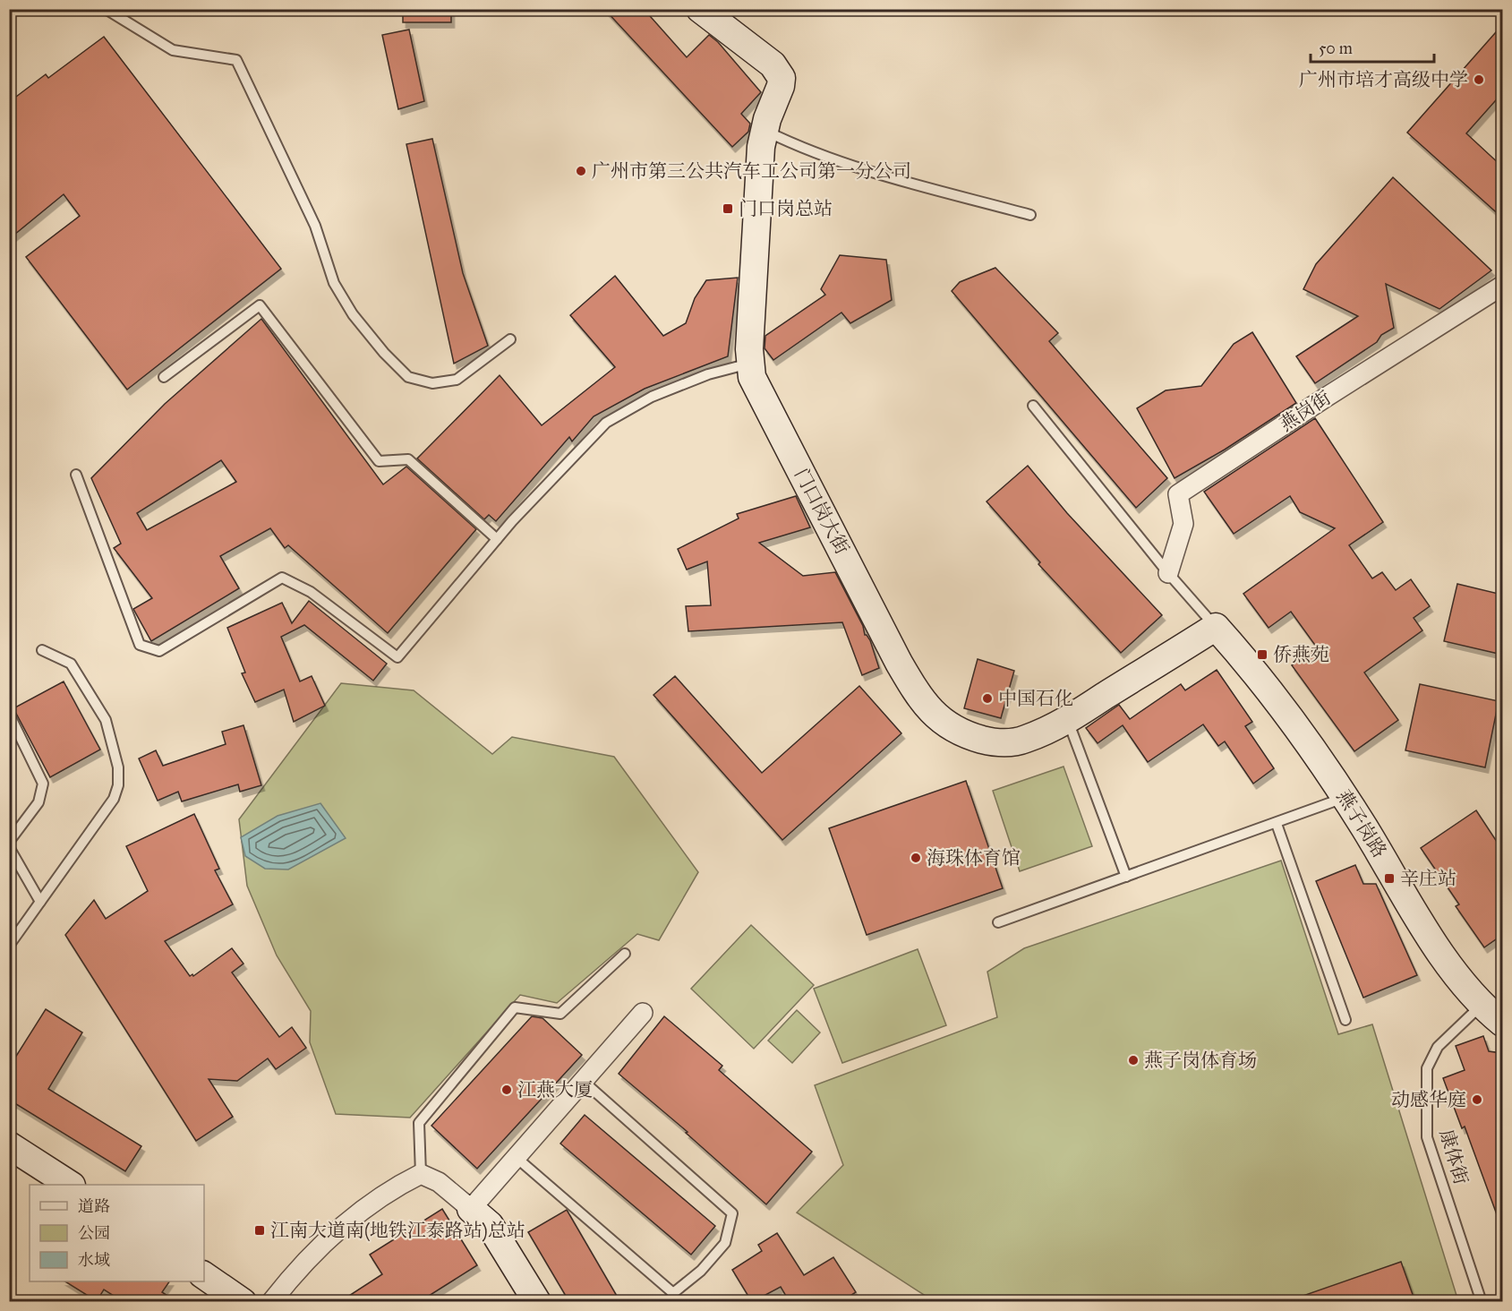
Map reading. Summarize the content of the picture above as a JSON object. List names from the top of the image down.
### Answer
{
  "streets": {
    "street": ["燕岗街", "门口岗大街", "燕子岗路"],
    "lane": ["康体街"]
  },
  "crossings": [
    ["门口岗大街", "燕子岗路"],
    ["燕子岗路", "康体街"]
  ],
  "places": {
    "other": [
      "广州市培才高级中学",
      "广州市第三公共汽车工公司第一分公司",
      "中国石化",
      "海珠体育馆",
      "燕子岗体育场",
      "江燕大厦",
      "动感华庭"
    ],
    "transit": [
      "门口岗总站",
      "侨燕苑",
      "辛庄站",
      "江南大道南(地铁江泰路站)总站"
    ]
  },
  "legend": ["道路", "公园", "水域"],
  "scale_bar": "50 m"
}
